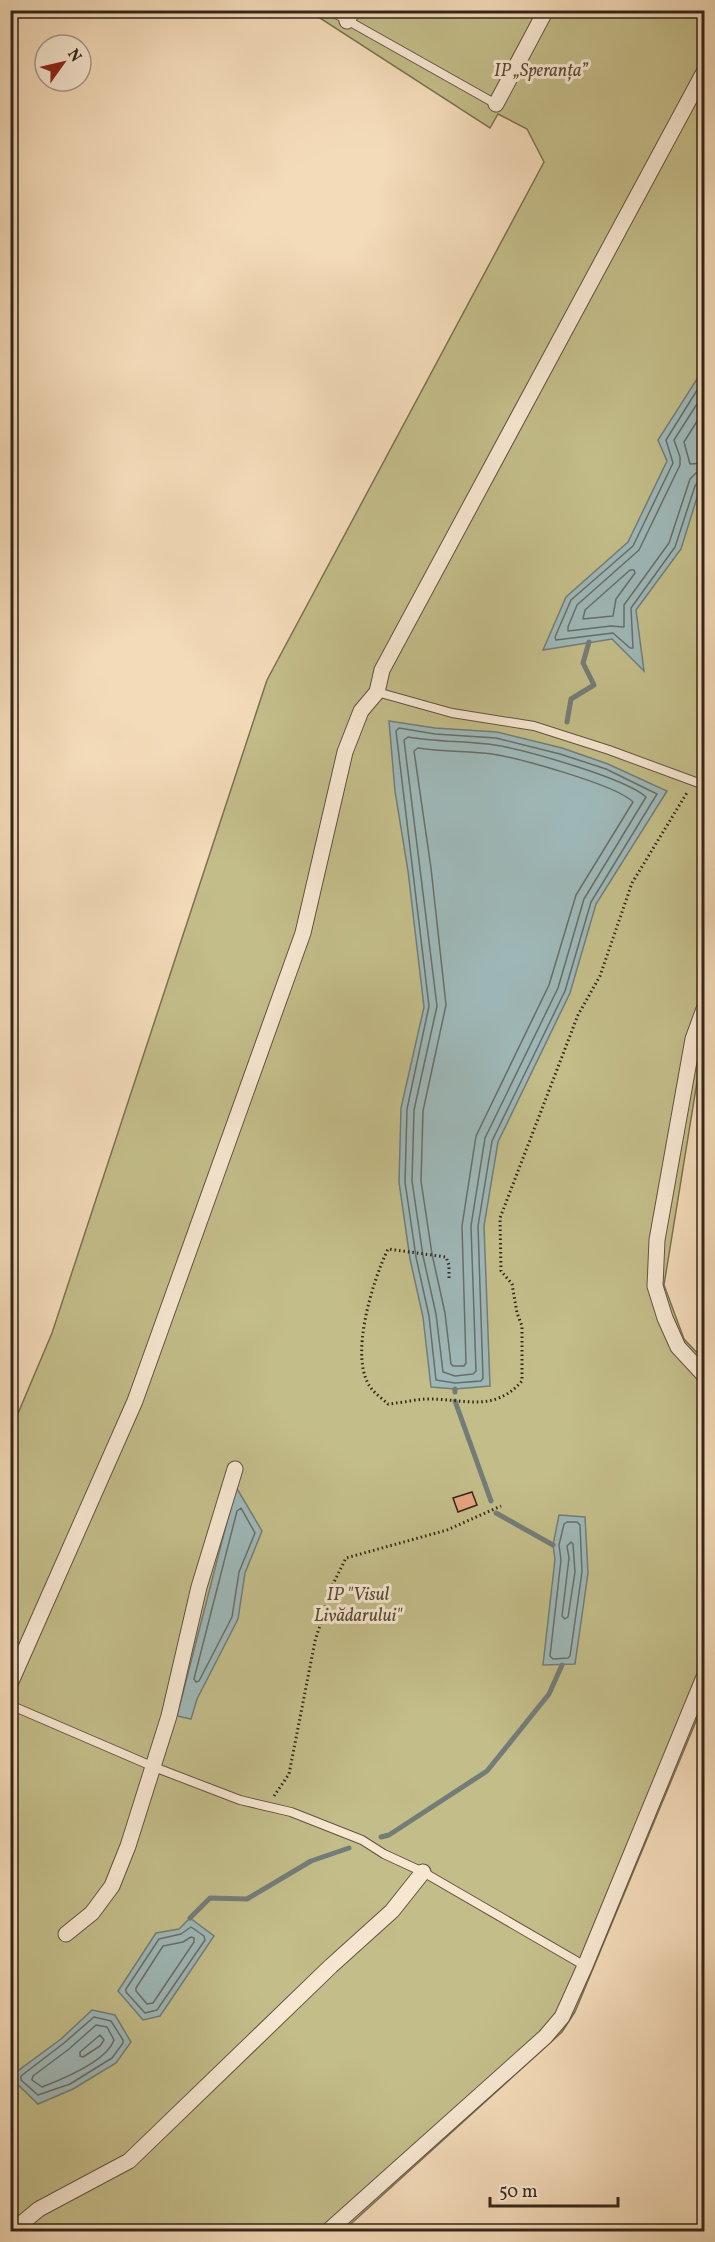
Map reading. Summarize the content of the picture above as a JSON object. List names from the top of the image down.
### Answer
{
  "parks": ["IP „Speranța”", "IP \"Visul Livădarului\""],
  "scale_bar": "50 m",
  "north": "top right"
}
